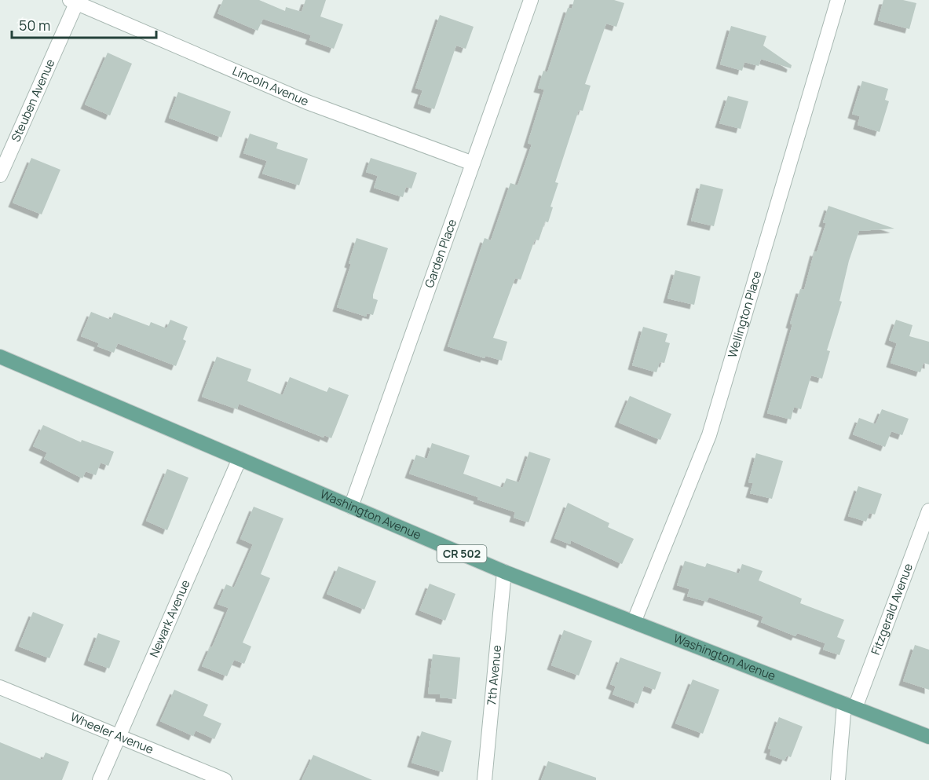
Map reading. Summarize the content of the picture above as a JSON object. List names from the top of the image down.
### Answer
{
  "streets": {
    "main road": ["Washington Avenue", "CR 502"],
    "street": [
      "Lincoln Avenue",
      "Steuben Avenue",
      "Garden Place",
      "Wellington Place",
      "Fitzgerald Avenue",
      "Newark Avenue",
      "7th Avenue",
      "Wheeler Avenue"
    ]
  },
  "crossings": [
    ["Lincoln Avenue", "Steuben Avenue"],
    ["Lincoln Avenue", "Garden Place"],
    ["Garden Place", "Washington Avenue"],
    ["Wellington Place", "Washington Avenue"],
    ["Washington Avenue", "Fitzgerald Avenue"],
    ["Washington Avenue", "Newark Avenue"],
    ["Washington Avenue", "7th Avenue"],
    ["Newark Avenue", "Wheeler Avenue"]
  ],
  "scale_bar": "50 m"
}
